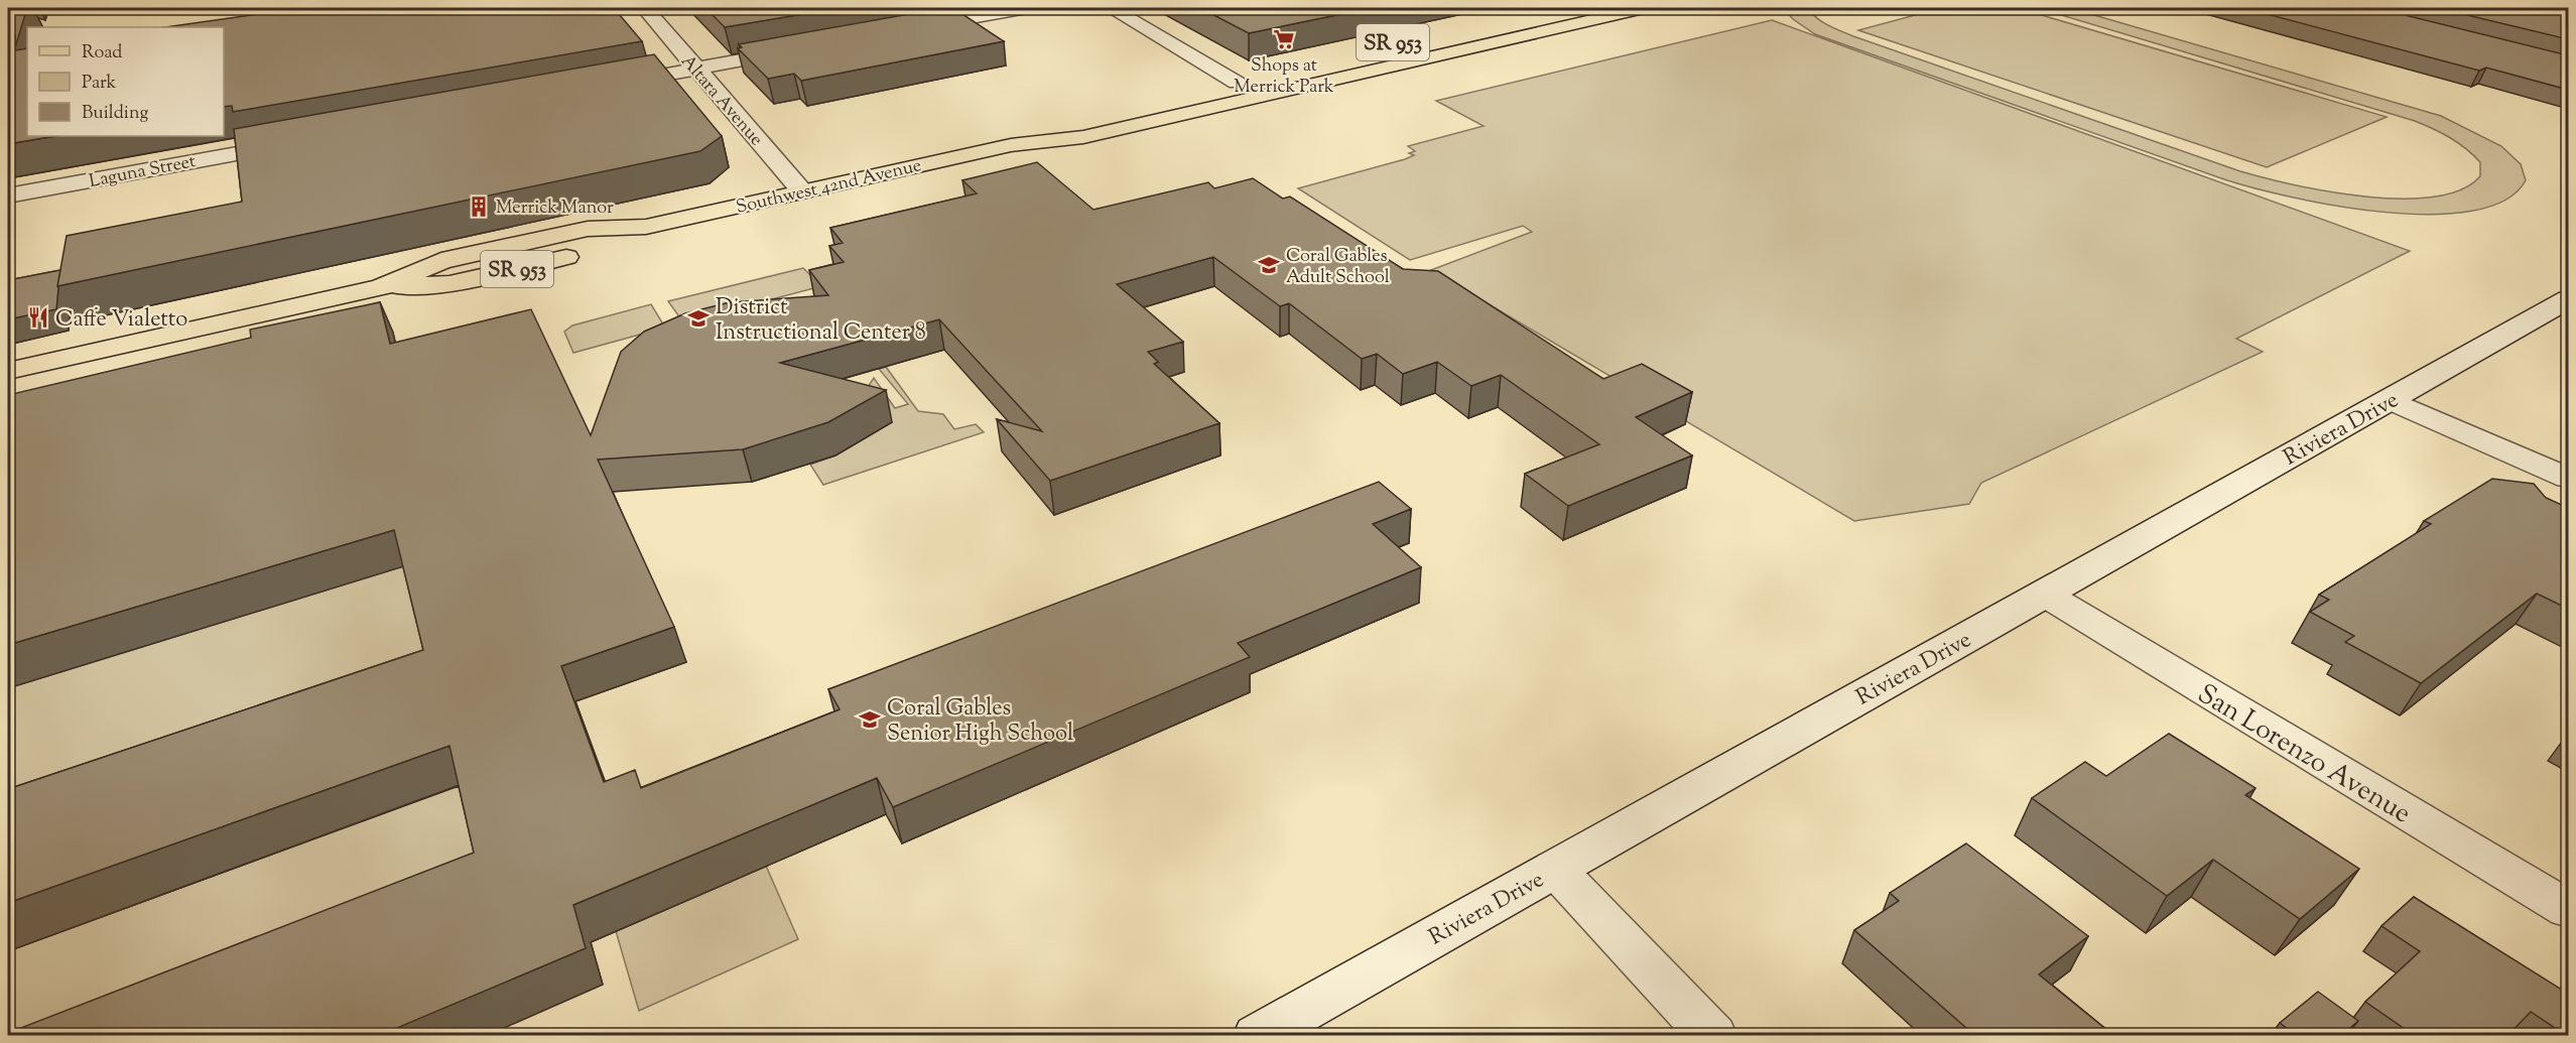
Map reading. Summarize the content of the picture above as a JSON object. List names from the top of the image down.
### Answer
{
  "streets": {
    "main road": ["SR 953", "Southwest 42nd Avenue"],
    "street": [
      "Altara Avenue",
      "Laguna Street",
      "Riviera Drive",
      "San Lorenzo Avenue"
    ]
  },
  "crossings": [
    ["Altara Avenue", "Southwest 42nd Avenue"],
    ["Riviera Drive", "San Lorenzo Avenue"]
  ],
  "places": {
    "supermarket": ["Shops at Merrick Park"],
    "building": ["Merrick Manor"],
    "school or university": ["Coral Gables Adult School", "District Instructional Center 8", "Coral Gables Senior High School"],
    "restaurant": ["Caffe Vialetto"]
  },
  "legend": ["Road", "Park", "Building"]
}
